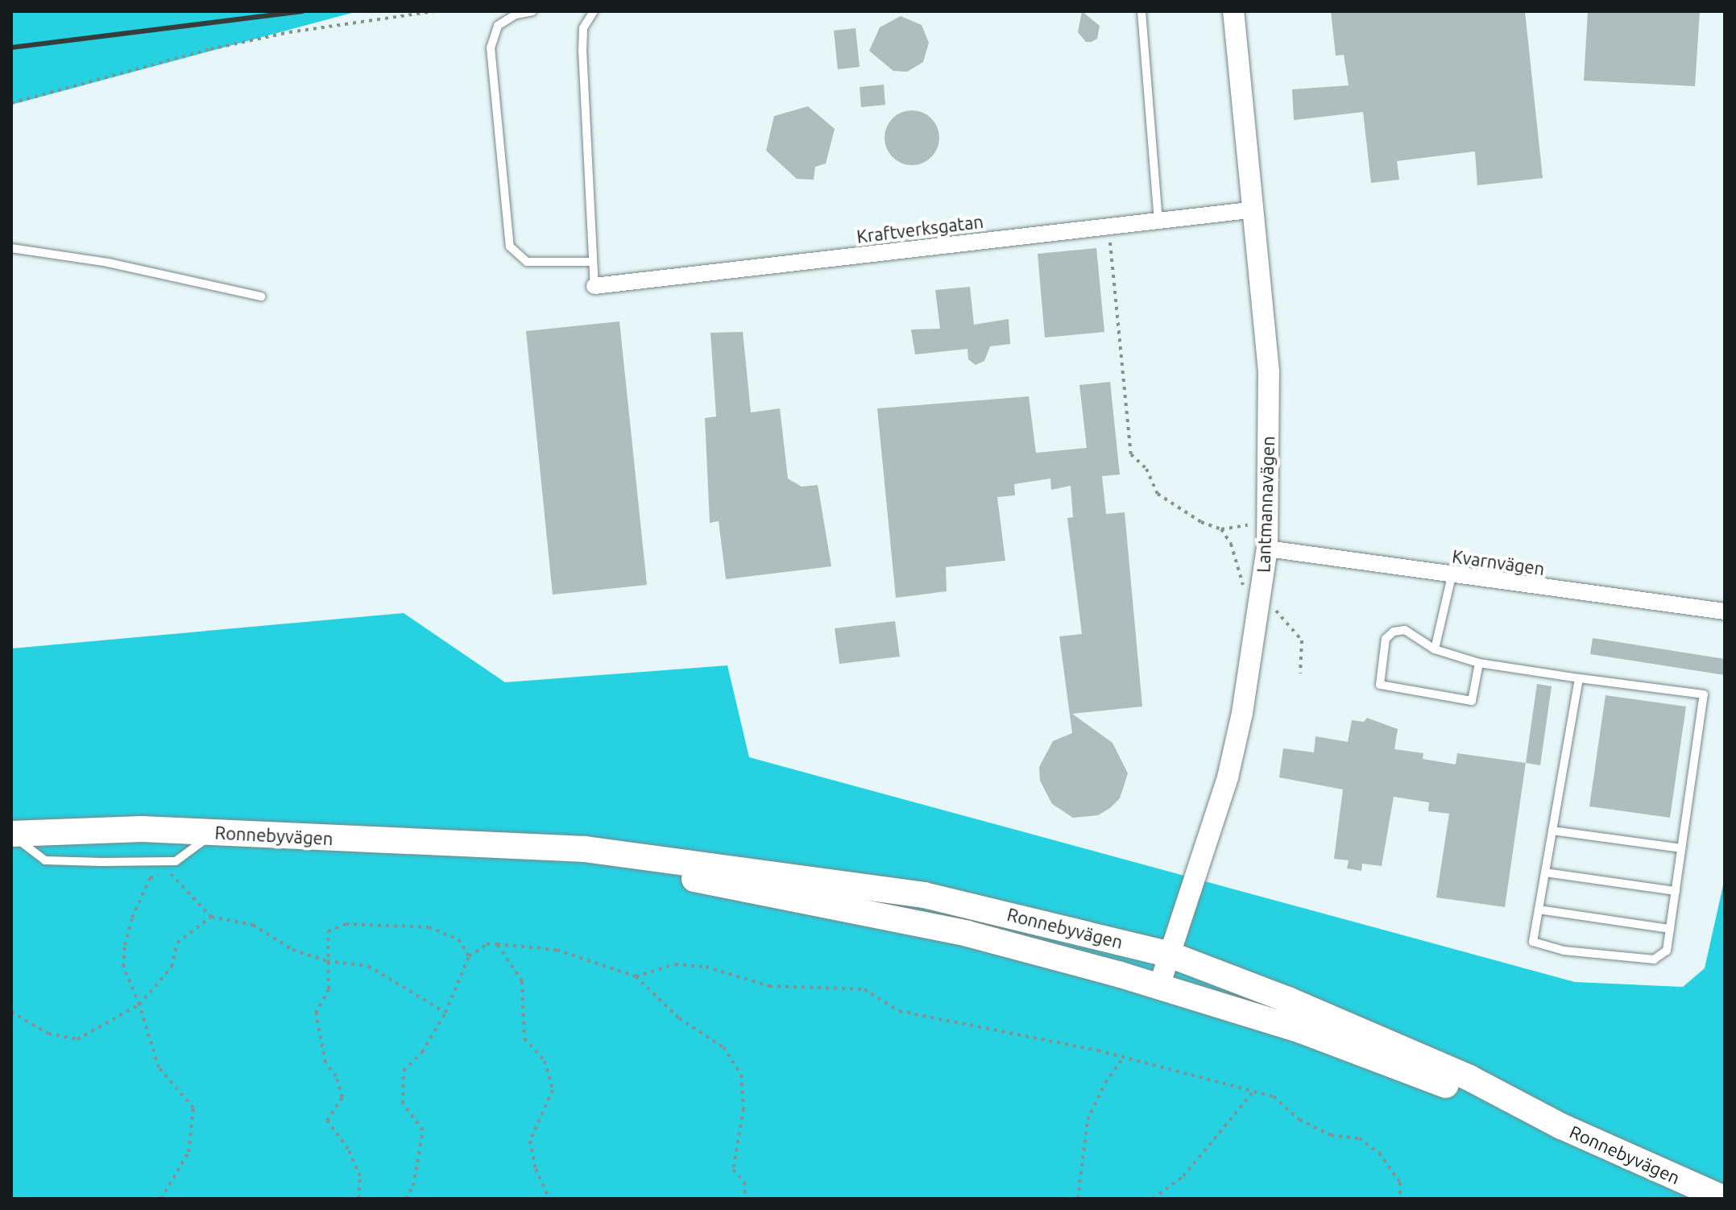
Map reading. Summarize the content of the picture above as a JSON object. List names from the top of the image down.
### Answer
{
  "streets": {
    "main road": ["Ronnebyvägen"],
    "street": ["Kraftverksgatan", "Lantmannavägen", "Kvarnvägen"]
  },
  "crossings": [
    ["Kraftverksgatan", "Lantmannavägen"],
    ["Lantmannavägen", "Kvarnvägen"],
    ["Lantmannavägen", "Ronnebyvägen"]
  ]
}
